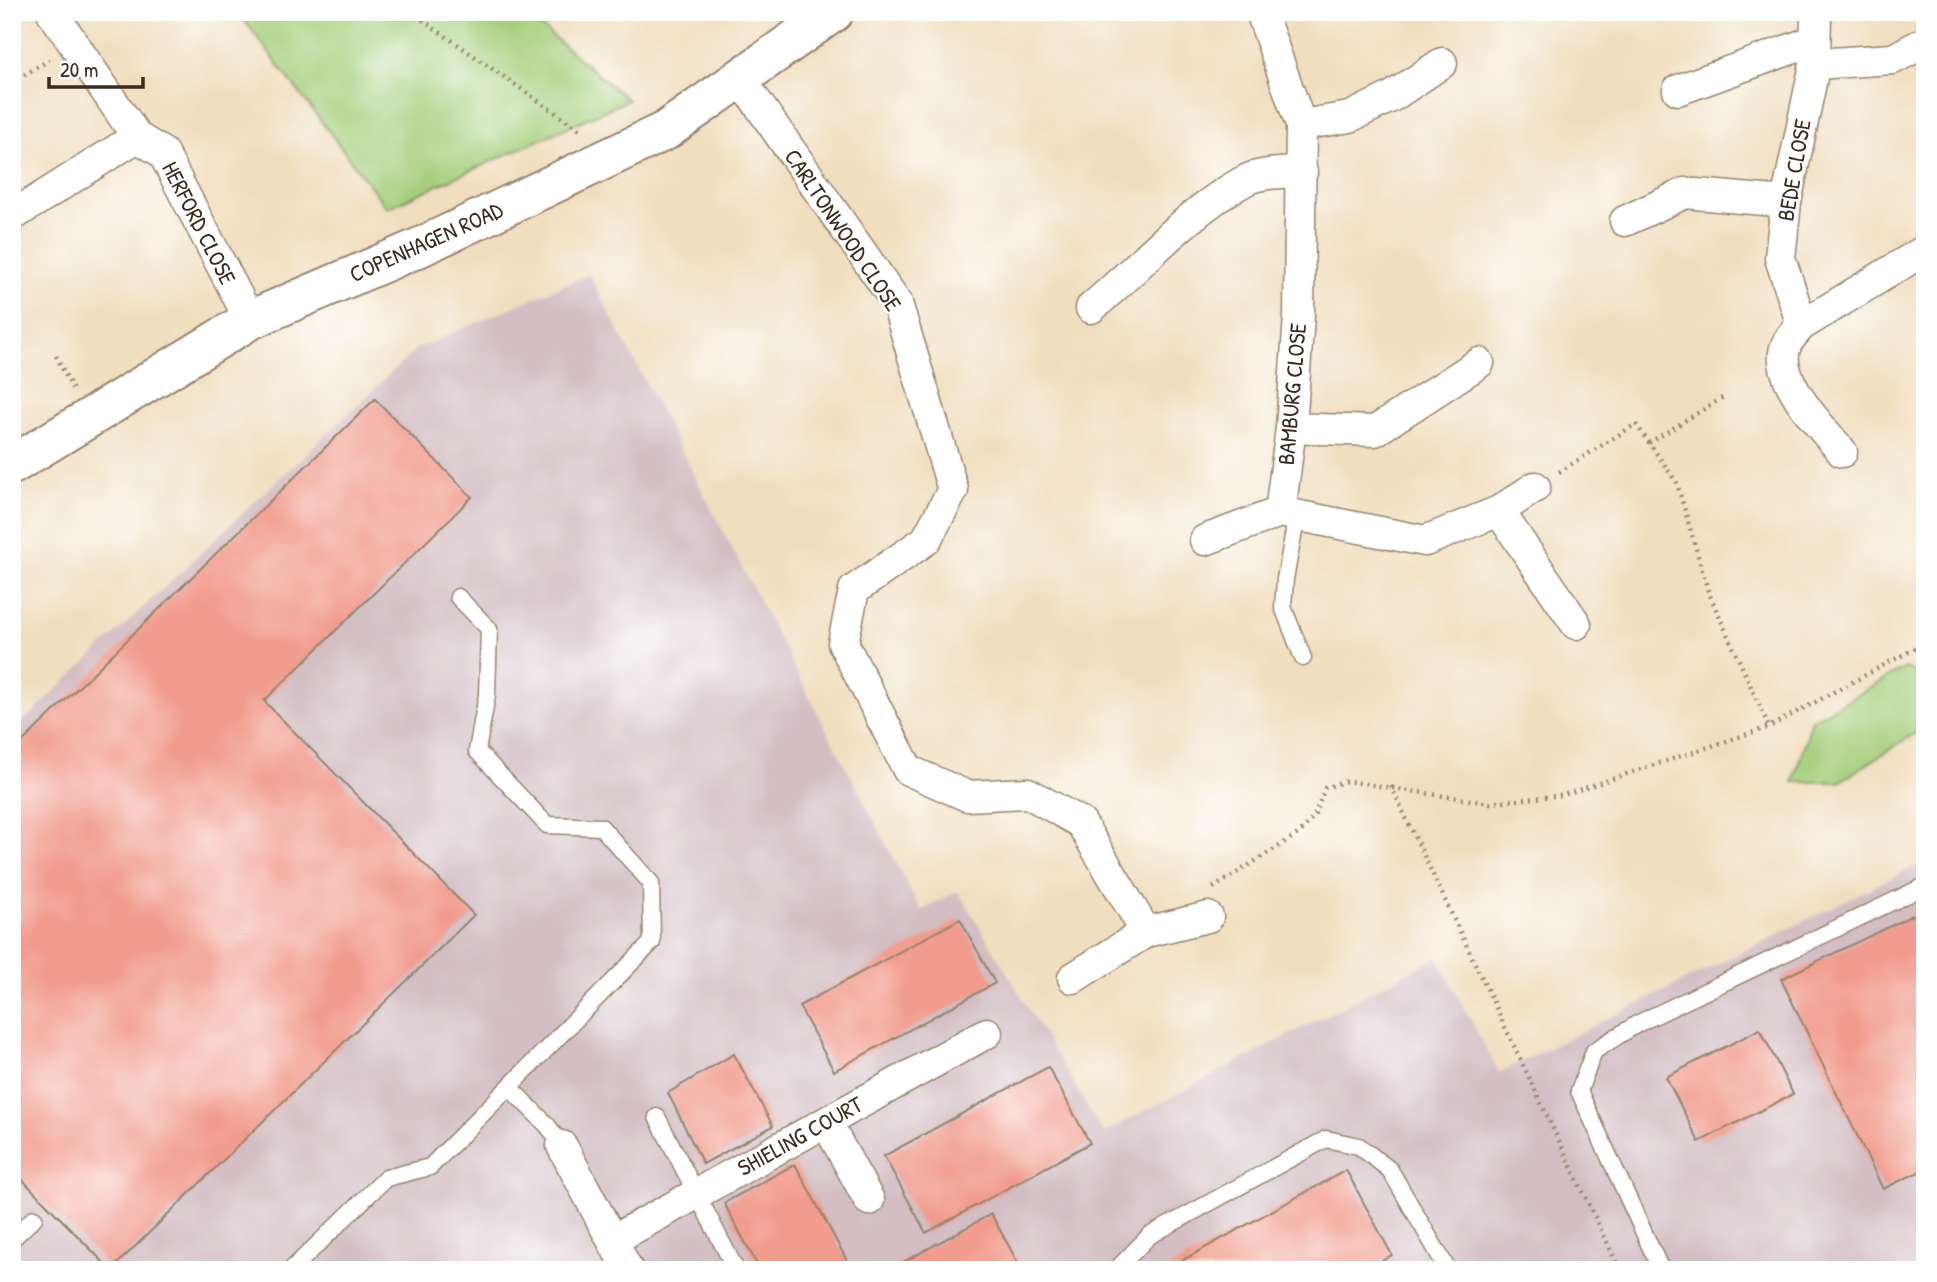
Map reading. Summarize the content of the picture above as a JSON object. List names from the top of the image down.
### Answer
{
  "streets": {
    "street": [
      "BEDE CLOSE",
      "HERFORD CLOSE",
      "CARLTONWOOD CLOSE",
      "COPENHAGEN ROAD",
      "BAMBURG CLOSE",
      "SHIELING COURT"
    ]
  },
  "crossings": [
    ["HERFORD CLOSE", "COPENHAGEN ROAD"],
    ["CARLTONWOOD CLOSE", "COPENHAGEN ROAD"]
  ],
  "scale_bar": "20 m"
}
